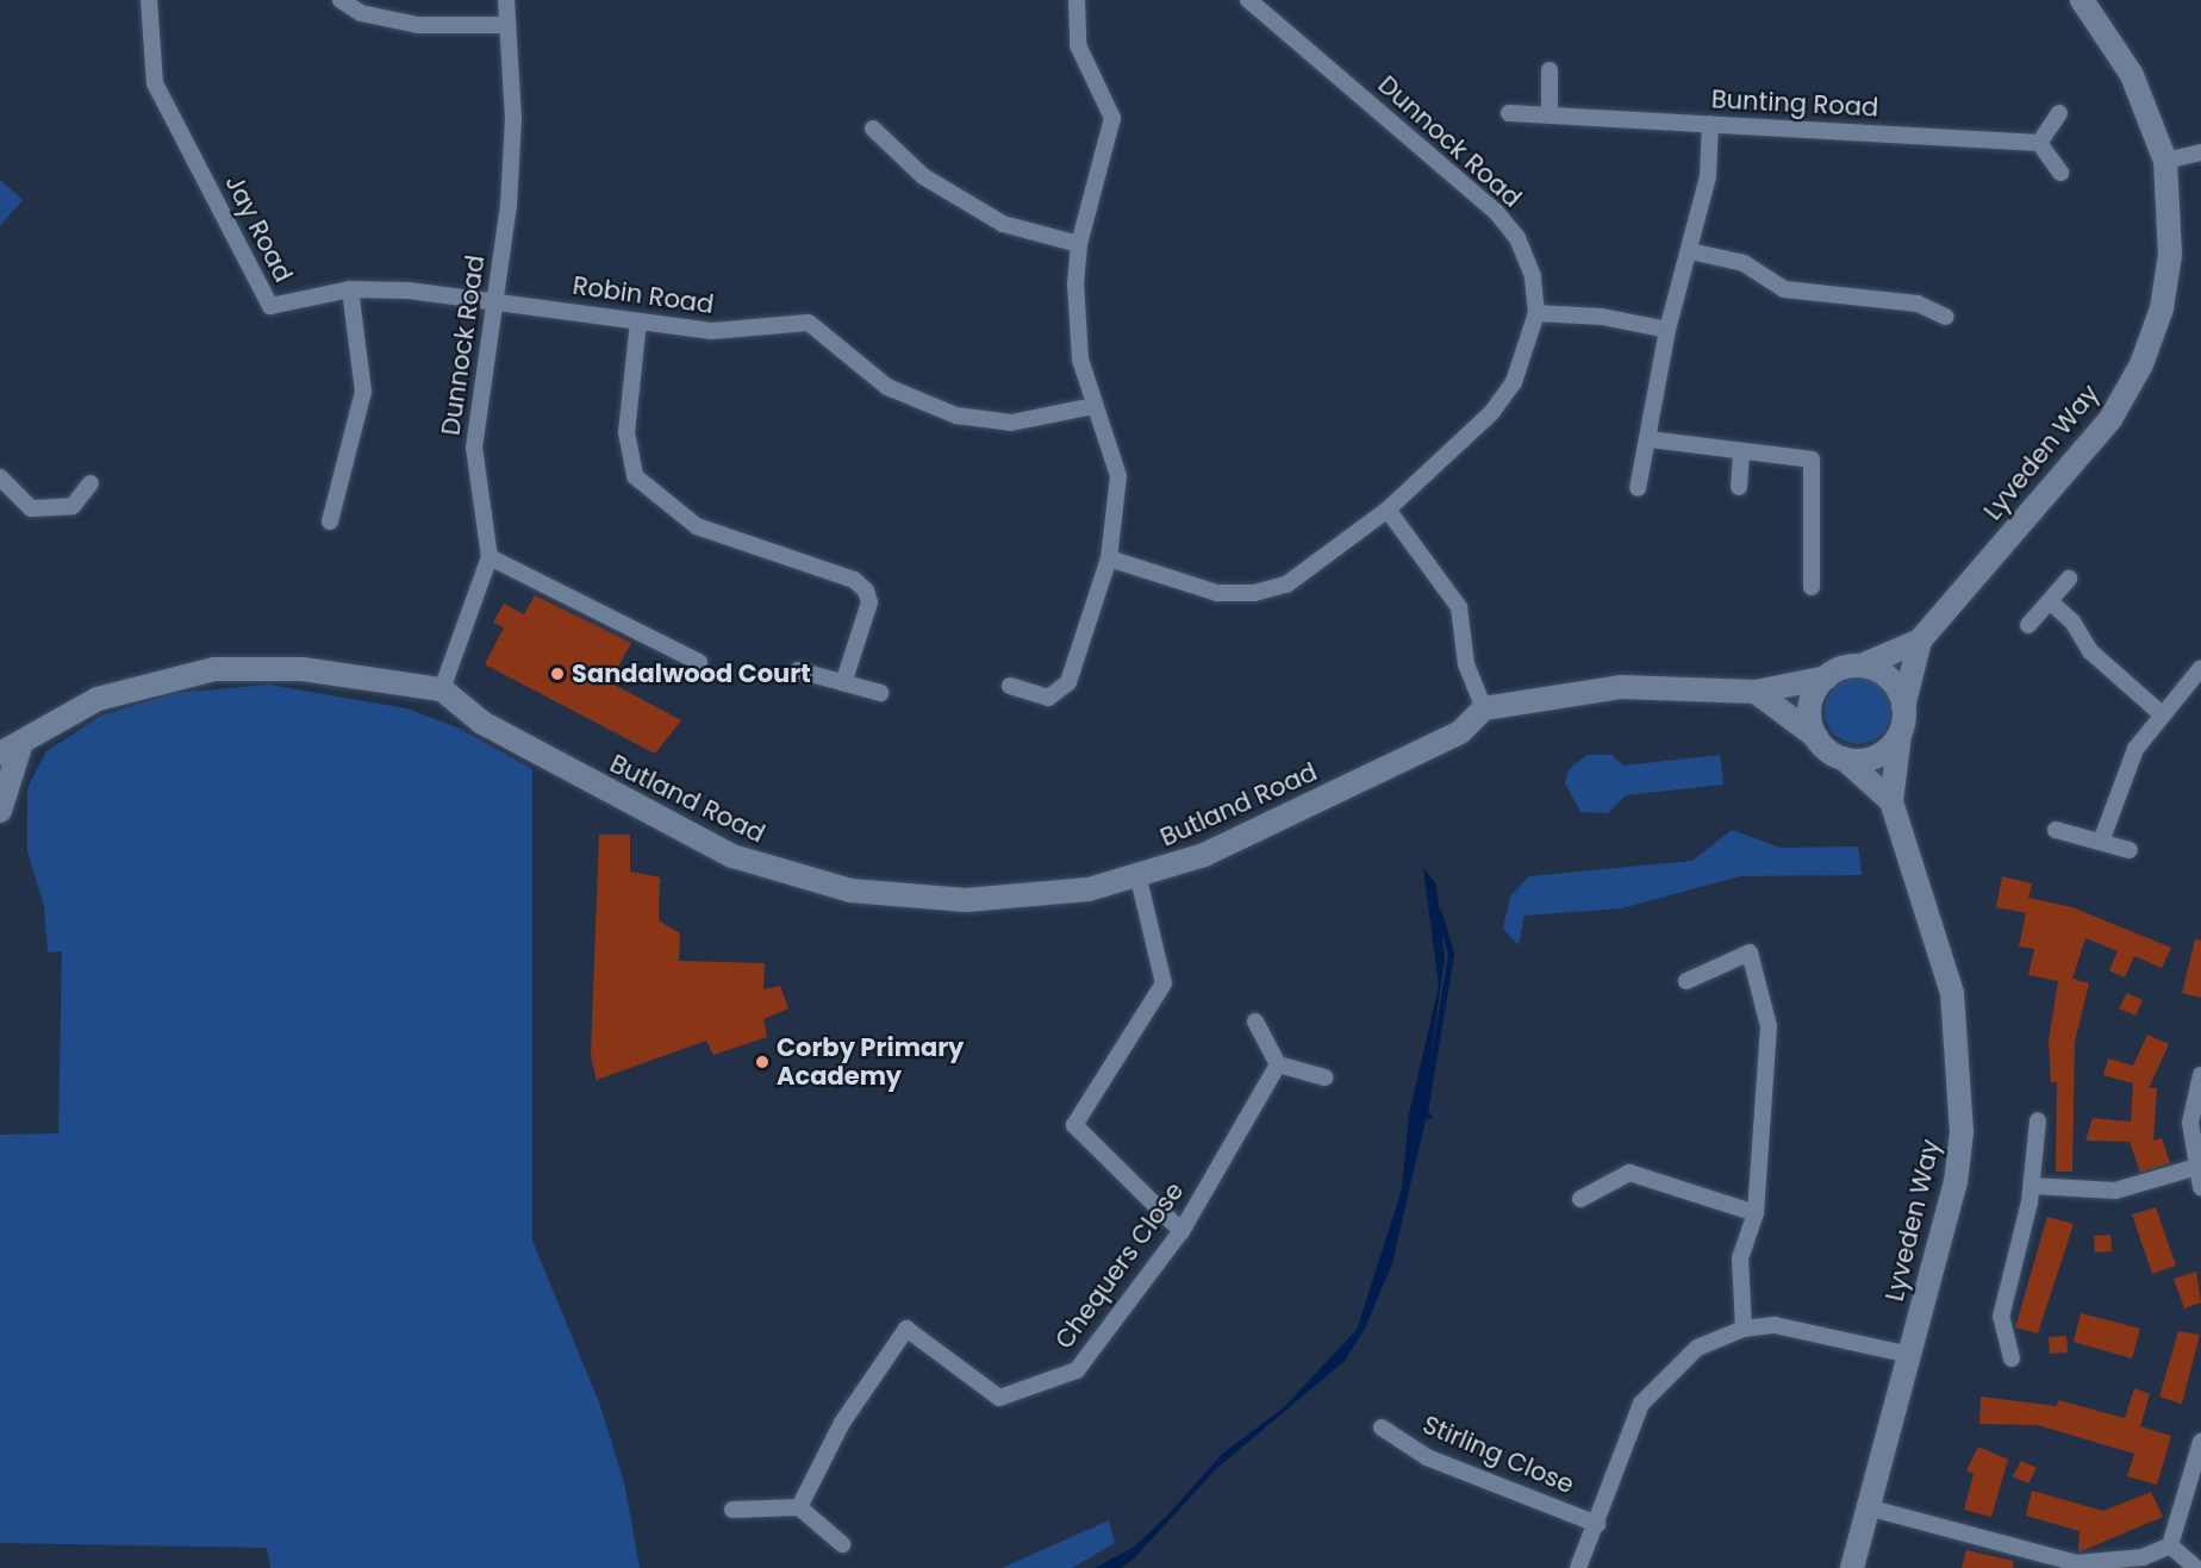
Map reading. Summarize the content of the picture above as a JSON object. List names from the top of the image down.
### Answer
{
  "streets": {
    "street": [
      "Bunting Road",
      "Dunnock Road",
      "Jay Road",
      "Robin Road",
      "Lyveden Way",
      "Butland Road",
      "Chequers Close",
      "Stirling Close"
    ]
  },
  "crossings": [
    ["Dunnock Road", "Jay Road"],
    ["Dunnock Road", "Robin Road"],
    ["Dunnock Road", "Butland Road"],
    ["Jay Road", "Robin Road"]
  ],
  "places": ["Sandalwood Court", "Corby Primary Academy"]
}
